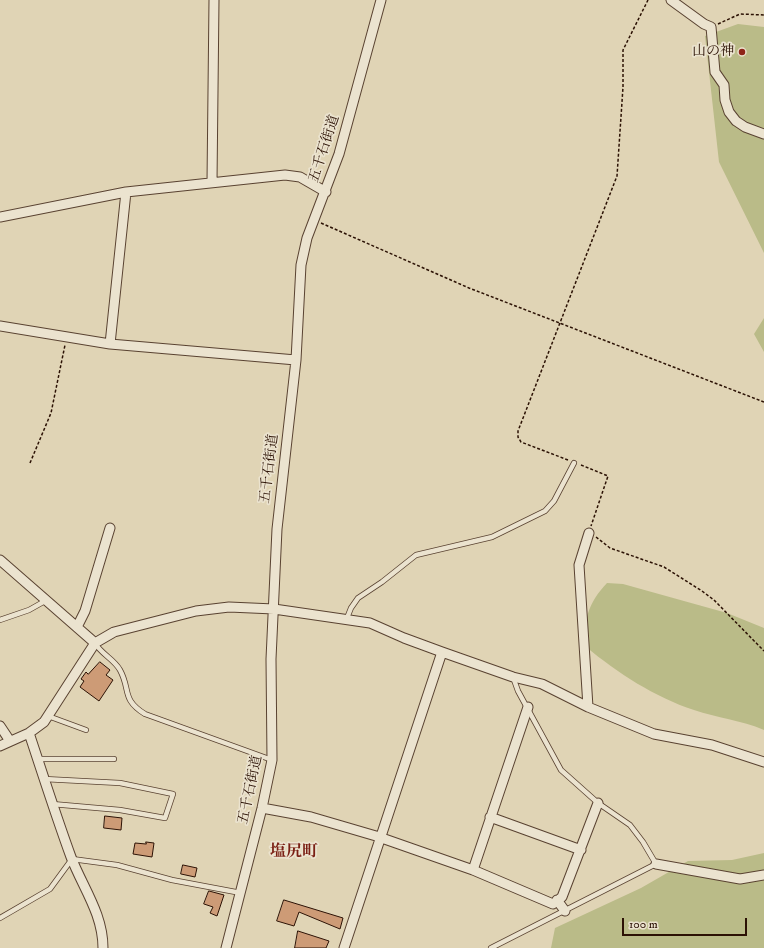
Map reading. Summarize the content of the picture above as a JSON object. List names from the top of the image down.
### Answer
{
  "streets": {
    "street": ["五千石街道"]
  },
  "districts": ["塩尻町"],
  "places": ["山の神"],
  "scale_bar": "100 m"
}
